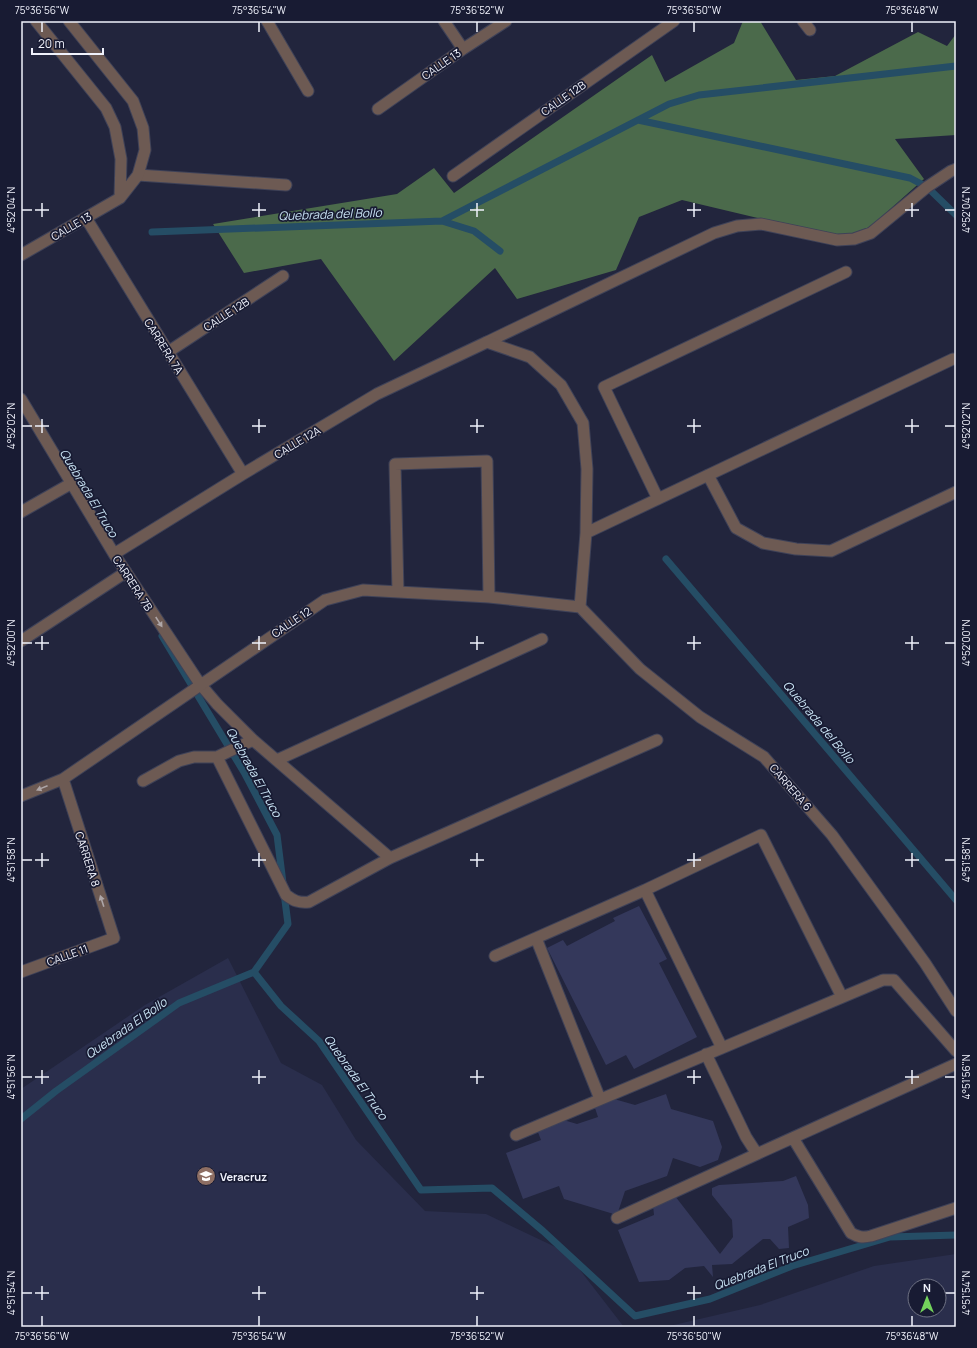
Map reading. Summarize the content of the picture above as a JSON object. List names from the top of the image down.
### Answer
{
  "streets": {
    "street": [
      "CALLE 13",
      "CALLE 12B",
      "CARRERA 7A",
      "CALLE 12A",
      "CARRERA 7B",
      "CALLE 12",
      "CARRERA 6",
      "CARRERA 8",
      "CALLE 11"
    ]
  },
  "crossings": [
    ["CALLE 13", "CARRERA 7A"],
    ["CALLE 12B", "CARRERA 7A"],
    ["CARRERA 7A", "CALLE 12A"],
    ["CALLE 12A", "CARRERA 7B"],
    ["CARRERA 7B", "CALLE 12"],
    ["CALLE 12", "CARRERA 6"],
    ["CALLE 12", "CARRERA 8"],
    ["CARRERA 8", "CALLE 11"]
  ],
  "one_way": ["CARRERA 8"],
  "water": ["Quebrada del Bollo", "Quebrada El Truco", "Quebrada El Bollo"],
  "places": {
    "school or university": ["Veracruz"]
  },
  "scale_bar": "20 m",
  "north": "top",
  "coordinates": [
    "75°36'56\"W",
    "75°36'54\"W",
    "75°36'52\"W",
    "75°36'50\"W",
    "75°36'48\"W",
    "4°52'04\"N",
    "4°52'02\"N",
    "4°52'00\"N",
    "4°51'58\"N",
    "4°51'56\"N",
    "4°51'54\"N"
  ]
}
